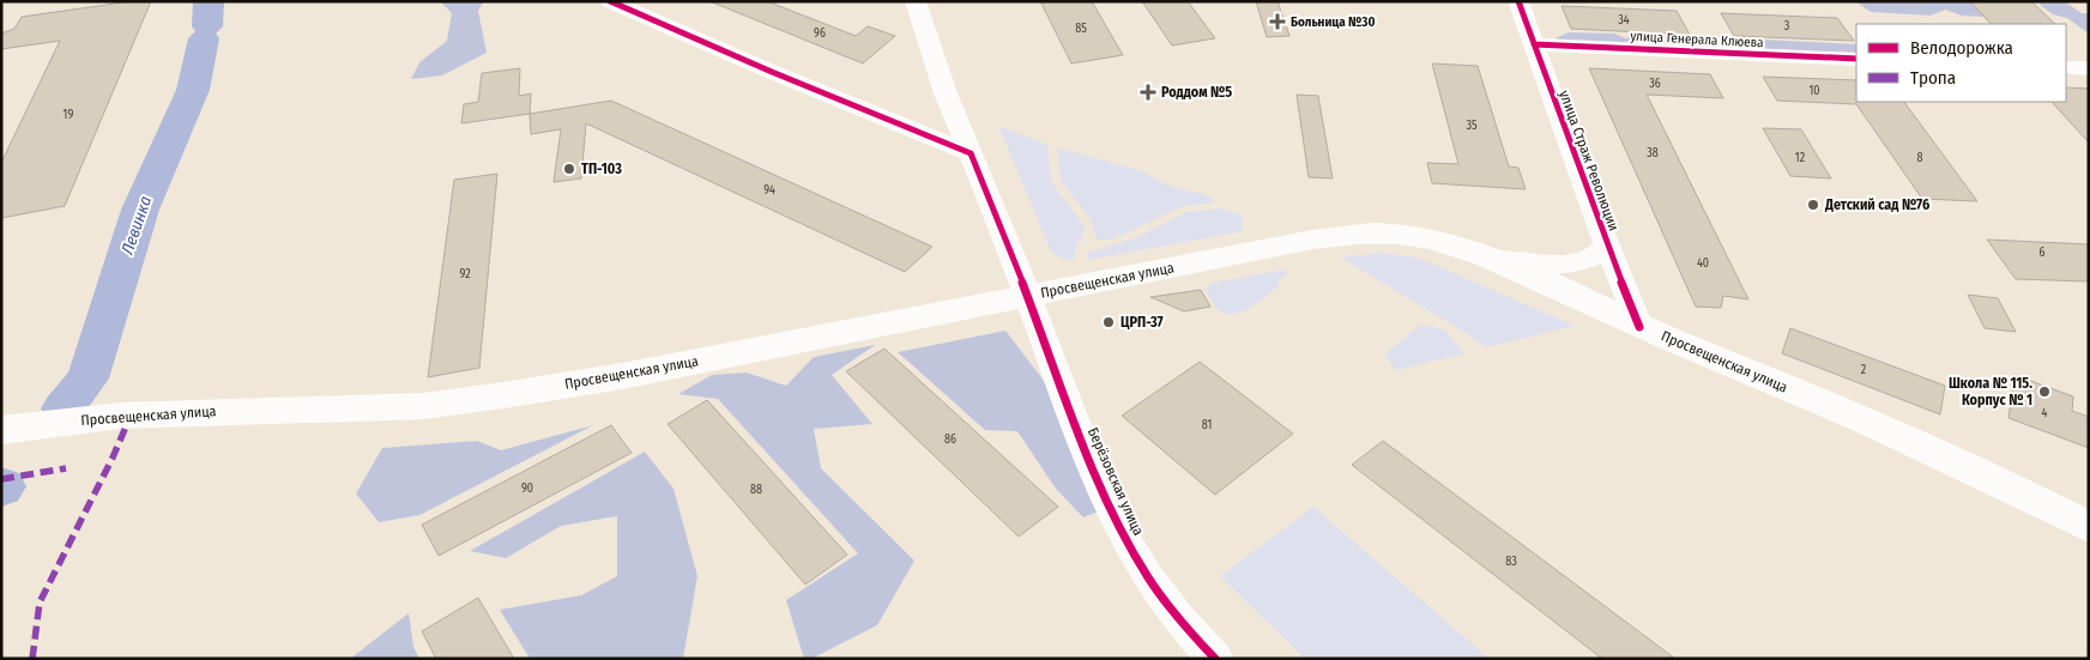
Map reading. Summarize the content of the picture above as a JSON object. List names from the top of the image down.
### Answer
{
  "streets": {
    "main road": ["Просвещенская улица"],
    "street": ["улица Генерала Клюева", "улица Страж Революции", "Берёзовская улица"]
  },
  "crossings": [
    ["улица Генерала Клюева", "улица Страж Революции"],
    ["улица Страж Революции", "Просвещенская улица"],
    ["Просвещенская улица", "Берёзовская улица"]
  ],
  "water": ["Левинка"],
  "places": {
    "health": ["Больница №30", "Роддом №5"],
    "other": [
      "ТП-103",
      "Детский сад №76",
      "ЦРП-37",
      "Школа № 115. Корпус № 1"
    ]
  },
  "house_numbers": [
    "34",
    "3",
    "85",
    "96",
    "36",
    "10",
    "19",
    "35",
    "38",
    "12",
    "8",
    "94",
    "6",
    "40",
    "92",
    "2",
    "4",
    "81",
    "86",
    "90",
    "88",
    "83"
  ],
  "legend": ["Велодорожка", "Тропа"]
}
